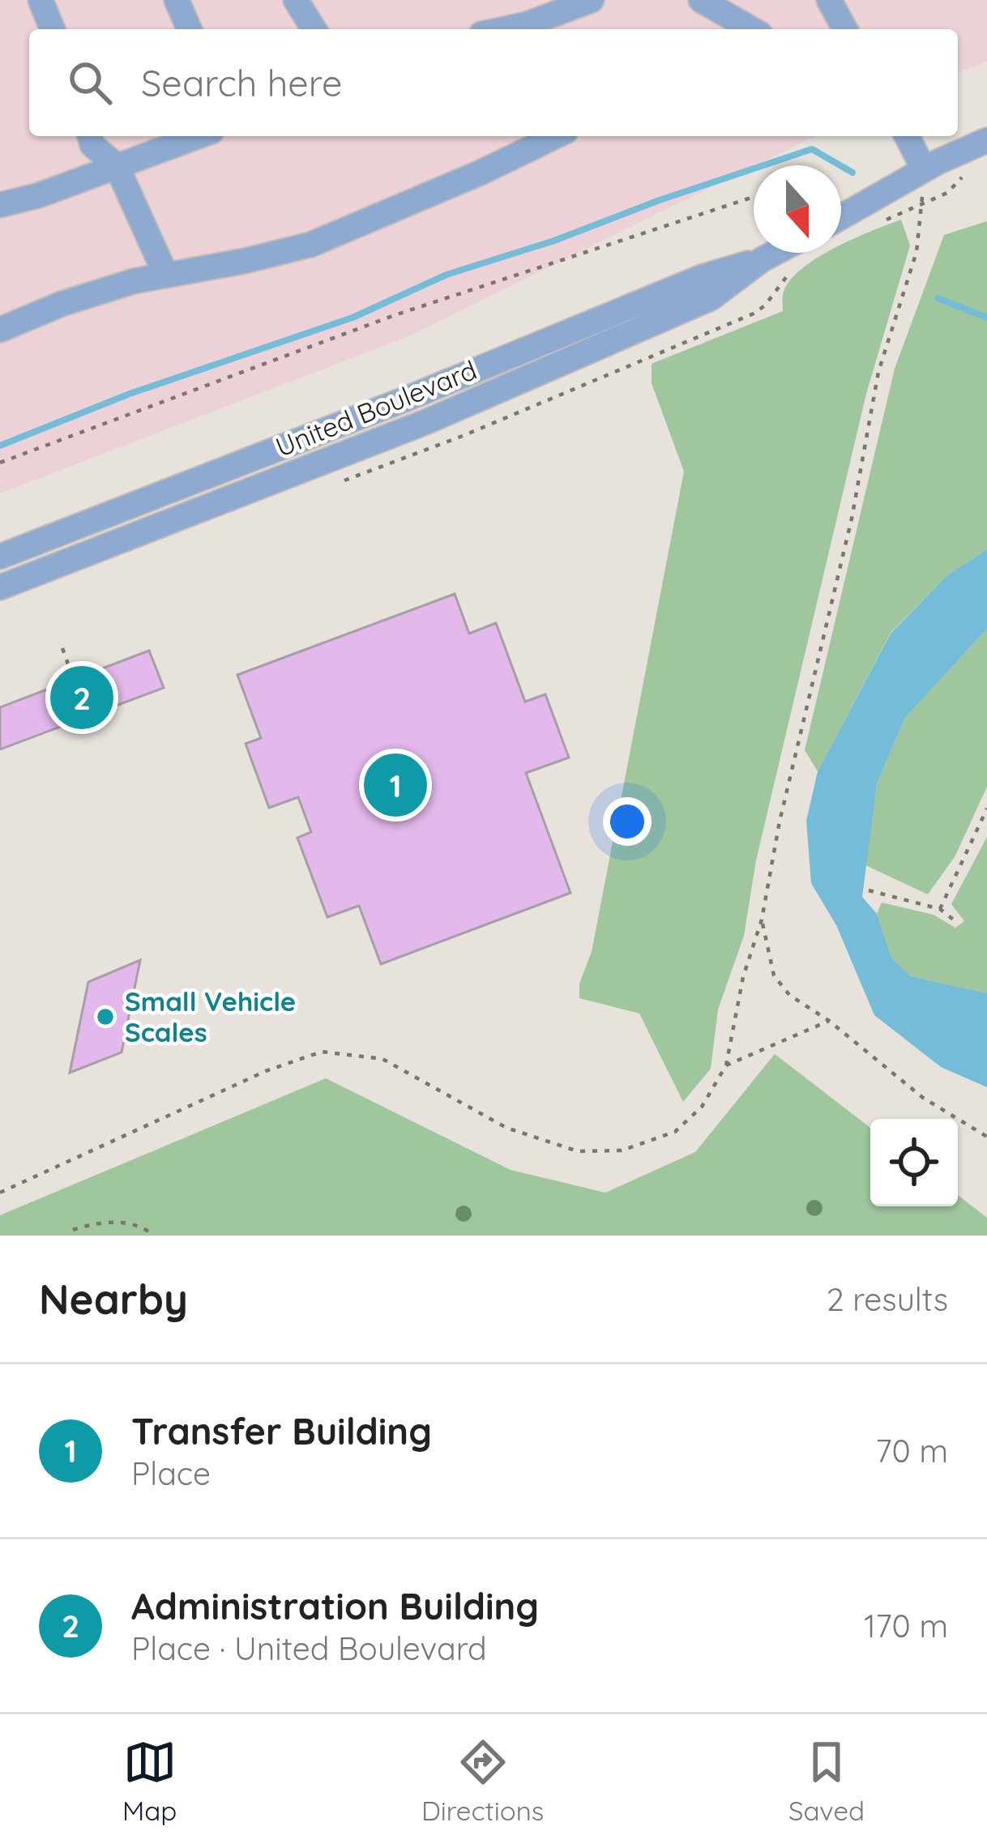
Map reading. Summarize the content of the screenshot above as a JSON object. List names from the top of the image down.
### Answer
{
  "streets": {
    "street": ["United Boulevard"]
  },
  "places": ["Small Vehicle Scales"],
  "north": "bottom",
  "page": {
    "search": "Search here",
    "pins": ["2", "1"],
    "heading": ["Nearby", "2 results"],
    "list": [
      {
        "mark": "1",
        "name": "Transfer Building",
        "note": "Place",
        "value": "70 m"
      },
      {
        "mark": "2",
        "name": "Administration Building",
        "note": "Place · United Boulevard",
        "value": "170 m"
      }
    ],
    "nav": ["Map", "Directions", "Saved"]
  }
}
